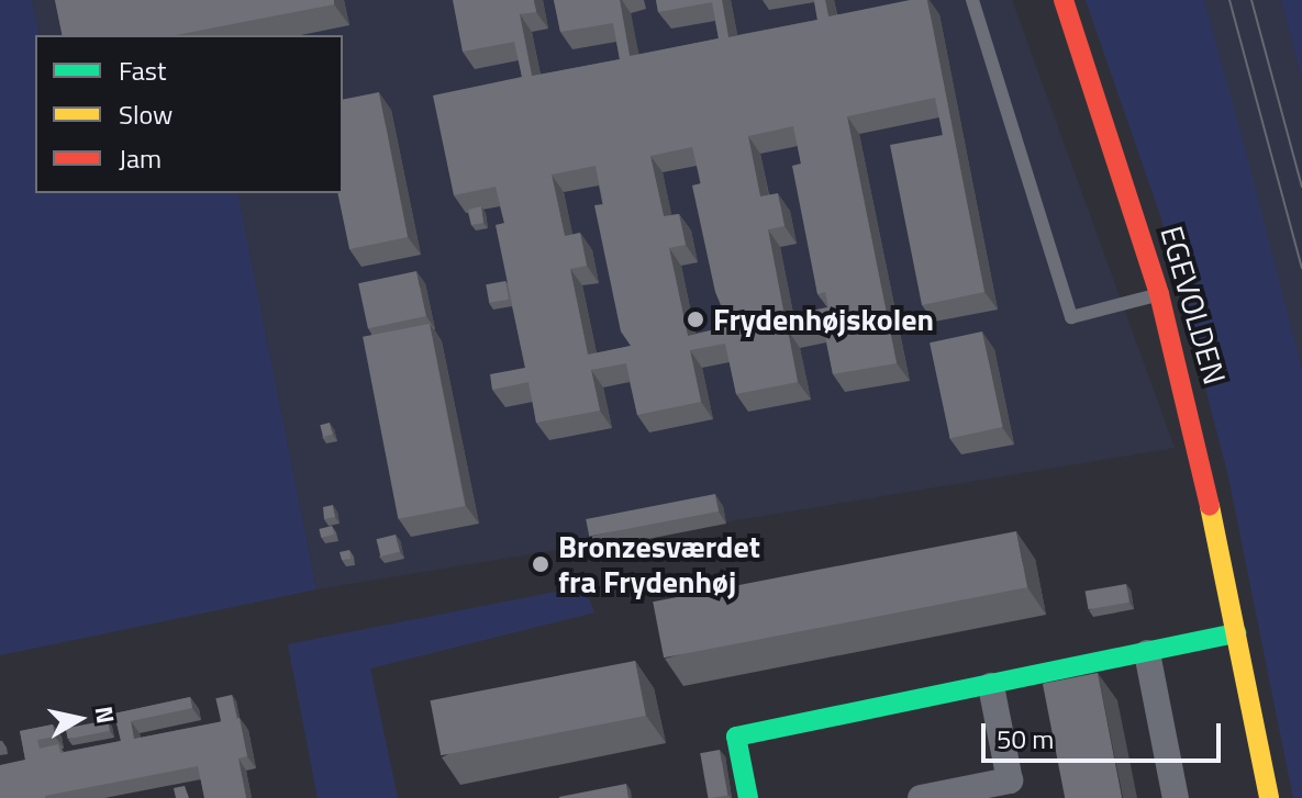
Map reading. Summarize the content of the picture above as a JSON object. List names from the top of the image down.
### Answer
{
  "streets": {
    "street": ["EGEVOLDEN"]
  },
  "places": ["Frydenhøjskolen", "Bronzesværdet fra Frydenhøj"],
  "legend": ["Fast", "Slow", "Jam"],
  "scale_bar": "50 m",
  "north": "right"
}
